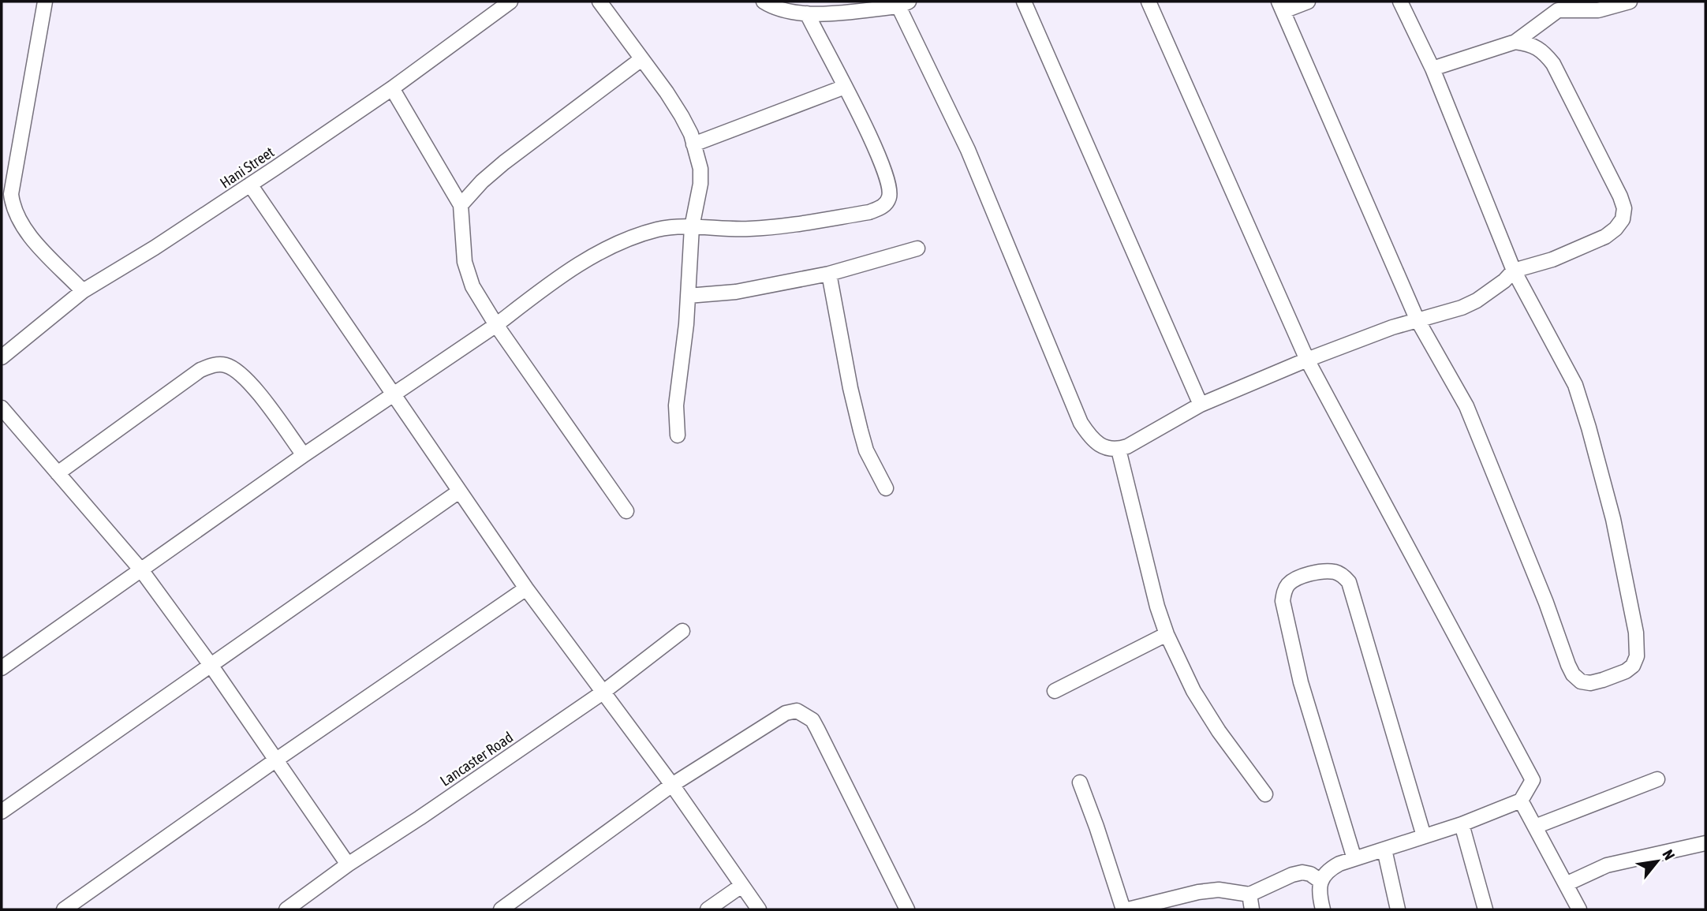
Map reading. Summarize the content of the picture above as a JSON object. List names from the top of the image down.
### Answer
{
  "streets": {
    "street": ["Hani Street", "Lancaster Road"]
  },
  "north": "top right"
}
